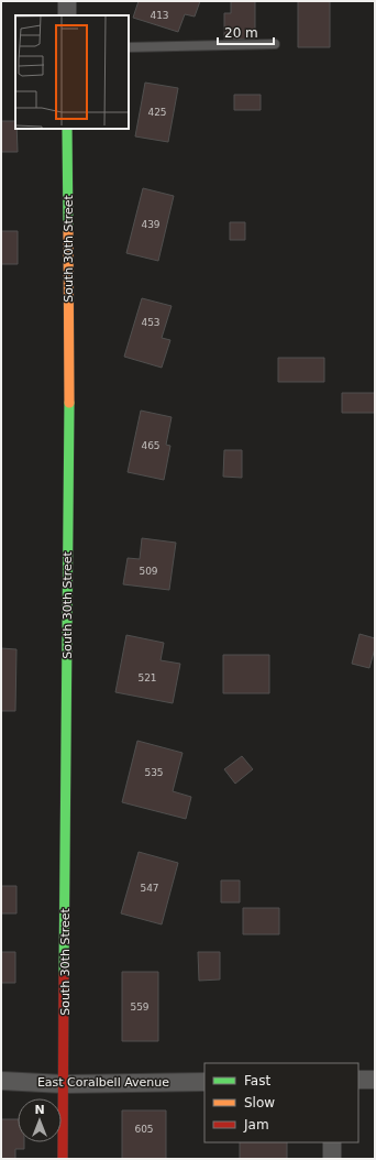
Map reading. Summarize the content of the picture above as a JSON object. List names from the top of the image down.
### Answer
{
  "streets": {
    "street": ["South 30th Street", "East Coralbell Avenue"]
  },
  "crossings": [
    ["South 30th Street", "East Coralbell Avenue"]
  ],
  "house_numbers": [
    "413",
    "425",
    "439",
    "453",
    "465",
    "509",
    "521",
    "535",
    "547",
    "559",
    "605"
  ],
  "legend": ["Fast", "Slow", "Jam"],
  "scale_bar": "20 m",
  "north": "top"
}
